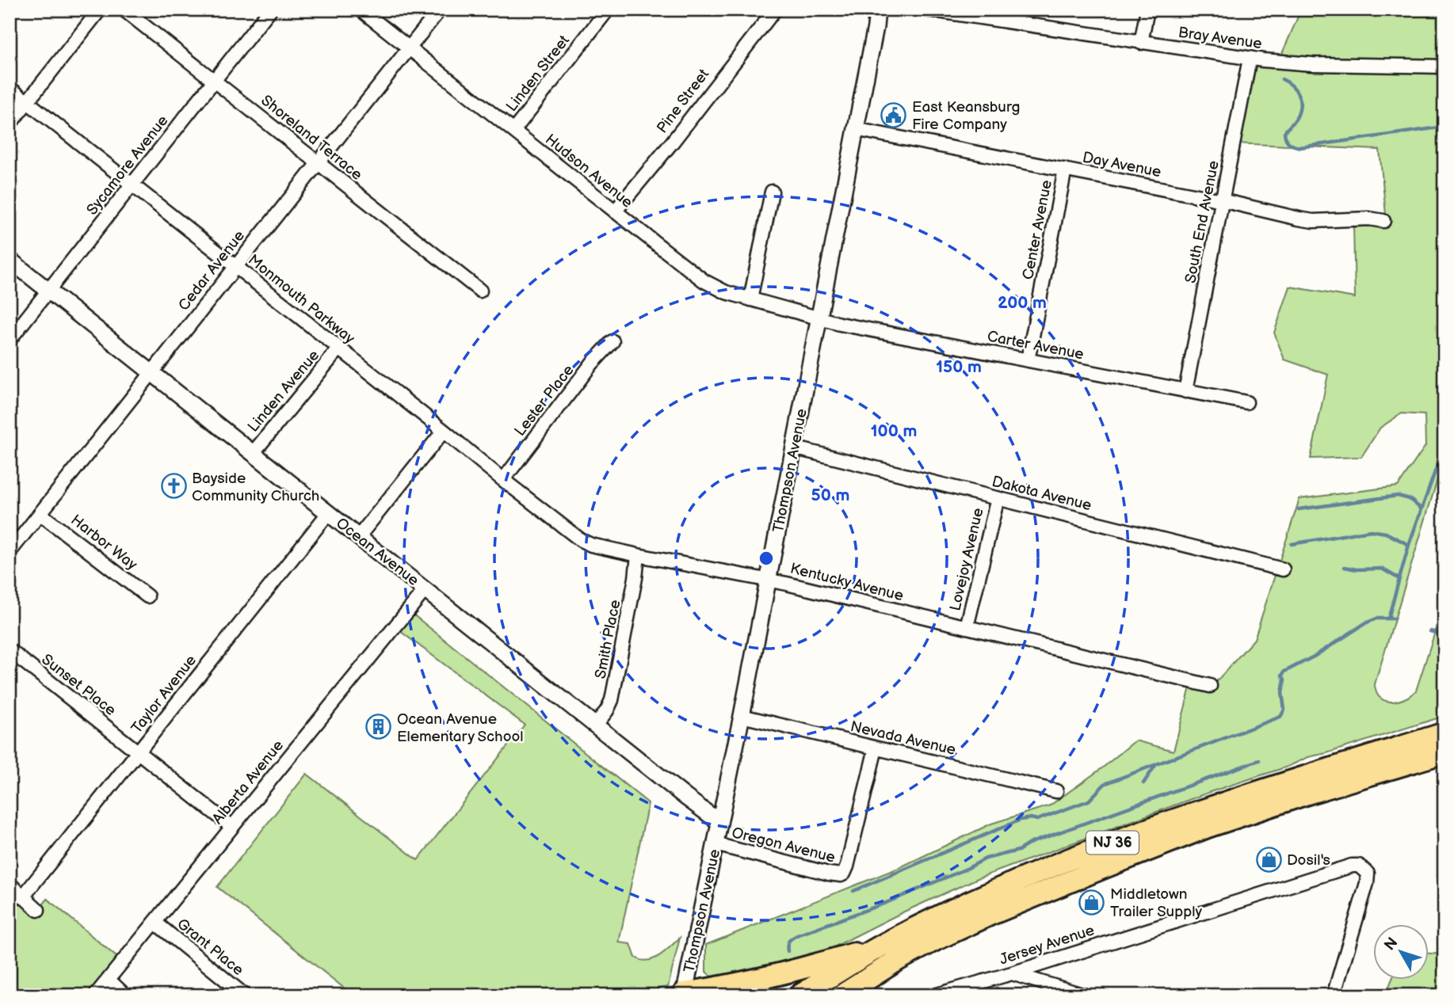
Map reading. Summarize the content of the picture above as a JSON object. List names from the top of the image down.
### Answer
{
  "streets": {
    "highway": ["NJ 36"],
    "street": [
      "Bray Avenue",
      "Linden Street",
      "Pine Street",
      "Shoreland Terrace",
      "Day Avenue",
      "Sycamore Avenue",
      "Hudson Avenue",
      "South End Avenue",
      "Center Avenue",
      "Cedar Avenue",
      "Monmouth Parkway",
      "Carter Avenue",
      "Linden Avenue",
      "Lester Place",
      "Thompson Avenue",
      "Dakota Avenue",
      "Harbor Way",
      "Ocean Avenue",
      "Lovejoy Avenue",
      "Kentucky Avenue",
      "Smith Place",
      "Sunset Place",
      "Taylor Avenue",
      "Nevada Avenue",
      "Alberta Avenue",
      "Oregon Avenue",
      "Jersey Avenue",
      "Grant Place"
    ]
  },
  "crossings": [
    ["Bray Avenue", "South End Avenue"],
    ["Linden Street", "Hudson Avenue"],
    ["Pine Street", "Hudson Avenue"],
    ["Shoreland Terrace", "Sycamore Avenue"],
    ["Shoreland Terrace", "Cedar Avenue"],
    ["Day Avenue", "South End Avenue"],
    ["Day Avenue", "Center Avenue"],
    ["Day Avenue", "Thompson Avenue"],
    ["Sycamore Avenue", "Monmouth Parkway"],
    ["Sycamore Avenue", "Ocean Avenue"],
    ["Hudson Avenue", "Cedar Avenue"],
    ["Hudson Avenue", "Carter Avenue"],
    ["Hudson Avenue", "Thompson Avenue"],
    ["South End Avenue", "Carter Avenue"],
    ["Center Avenue", "Carter Avenue"],
    ["Cedar Avenue", "Monmouth Parkway"],
    ["Cedar Avenue", "Harbor Way"],
    ["Cedar Avenue", "Ocean Avenue"],
    ["Monmouth Parkway", "Linden Avenue"],
    ["Monmouth Parkway", "Kentucky Avenue"],
    ["Carter Avenue", "Thompson Avenue"],
    ["Linden Avenue", "Ocean Avenue"],
    ["Lester Place", "Kentucky Avenue"],
    ["Thompson Avenue", "Dakota Avenue"],
    ["Thompson Avenue", "Ocean Avenue"],
    ["Thompson Avenue", "Kentucky Avenue"],
    ["Thompson Avenue", "Nevada Avenue"],
    ["Thompson Avenue", "Oregon Avenue"],
    ["Dakota Avenue", "Lovejoy Avenue"],
    ["Ocean Avenue", "Smith Place"],
    ["Ocean Avenue", "Taylor Avenue"],
    ["Ocean Avenue", "Alberta Avenue"],
    ["Lovejoy Avenue", "Kentucky Avenue"],
    ["Kentucky Avenue", "Smith Place"],
    ["Sunset Place", "Taylor Avenue"],
    ["Sunset Place", "Alberta Avenue"],
    ["Nevada Avenue", "Oregon Avenue"],
    ["Alberta Avenue", "Grant Place"]
  ],
  "places": {
    "public building": ["East Keansburg Fire Company"],
    "church": ["Bayside Community Church"],
    "building": ["Ocean Avenue Elementary School"],
    "shop": ["Dosil's", "Middletown Trailer Supply"]
  },
  "north": "top left",
  "rings": [
    "200 m",
    "150 m",
    "100 m",
    "50 m"
  ]
}
